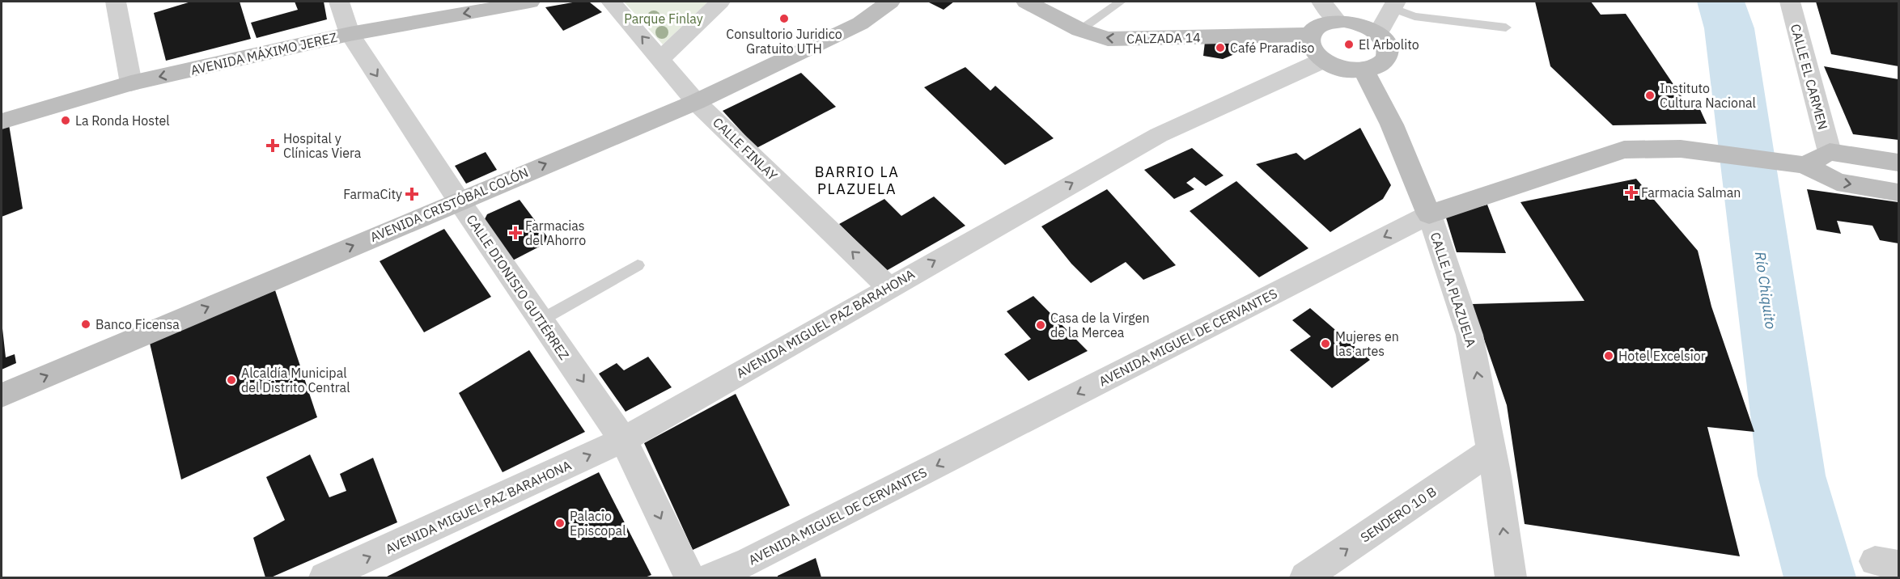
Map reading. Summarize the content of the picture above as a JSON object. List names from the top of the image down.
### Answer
{
  "streets": {
    "main road": [
      "CALZADA 14",
      "AVENIDA MÁXIMO JEREZ",
      "AVENIDA CRISTÓBAL COLÓN",
      "CALLE LA PLAZUELA",
      "AVENIDA MIGUEL DE CERVANTES"
    ],
    "street": [
      "CALLE EL CARMEN",
      "CALLE FINLAY",
      "CALLE DIONISIO GUTIÉRREZ",
      "AVENIDA MIGUEL PAZ BARAHONA",
      "SENDERO 10 B"
    ]
  },
  "crossings": [
    ["CALZADA 14", "CALLE LA PLAZUELA"],
    ["CALZADA 14", "AVENIDA MIGUEL PAZ BARAHONA"],
    ["AVENIDA MÁXIMO JEREZ", "CALLE DIONISIO GUTIÉRREZ"],
    ["CALLE FINLAY", "AVENIDA CRISTÓBAL COLÓN"],
    ["CALLE FINLAY", "AVENIDA MIGUEL PAZ BARAHONA"],
    ["AVENIDA CRISTÓBAL COLÓN", "CALLE DIONISIO GUTIÉRREZ"],
    ["CALLE DIONISIO GUTIÉRREZ", "AVENIDA MIGUEL PAZ BARAHONA"],
    ["CALLE LA PLAZUELA", "AVENIDA MIGUEL PAZ BARAHONA"],
    ["CALLE LA PLAZUELA", "AVENIDA MIGUEL DE CERVANTES"],
    ["CALLE LA PLAZUELA", "SENDERO 10 B"]
  ],
  "one_way": [
    "CALZADA 14",
    "AVENIDA MÁXIMO JEREZ",
    "CALLE FINLAY",
    "AVENIDA CRISTÓBAL COLÓN",
    "CALLE DIONISIO GUTIÉRREZ",
    "CALLE LA PLAZUELA",
    "AVENIDA MIGUEL PAZ BARAHONA",
    "AVENIDA MIGUEL DE CERVANTES",
    "SENDERO 10 B"
  ],
  "districts": ["BARRIO LA PLAZUELA"],
  "water": ["Río Chiquito"],
  "parks": ["Parque Finlay"],
  "places": {
    "other": [
      "Consultorio Juridico Gratuito UTH",
      "El Arbolito",
      "Café Praradiso",
      "Instituto Cultura Nacional",
      "La Ronda Hostel",
      "Banco Ficensa",
      "Casa de la Virgen de la Mercea",
      "Mujeres en las artes",
      "Hotel Excelsior",
      "Alcaldía Municipal del Distrito Central",
      "Palacio Episcopal"
    ],
    "health": [
      "Hospital y Clínicas Viera",
      "Farmacia Salman",
      "FarmaCity",
      "Farmacias del Ahorro"
    ]
  }
}
